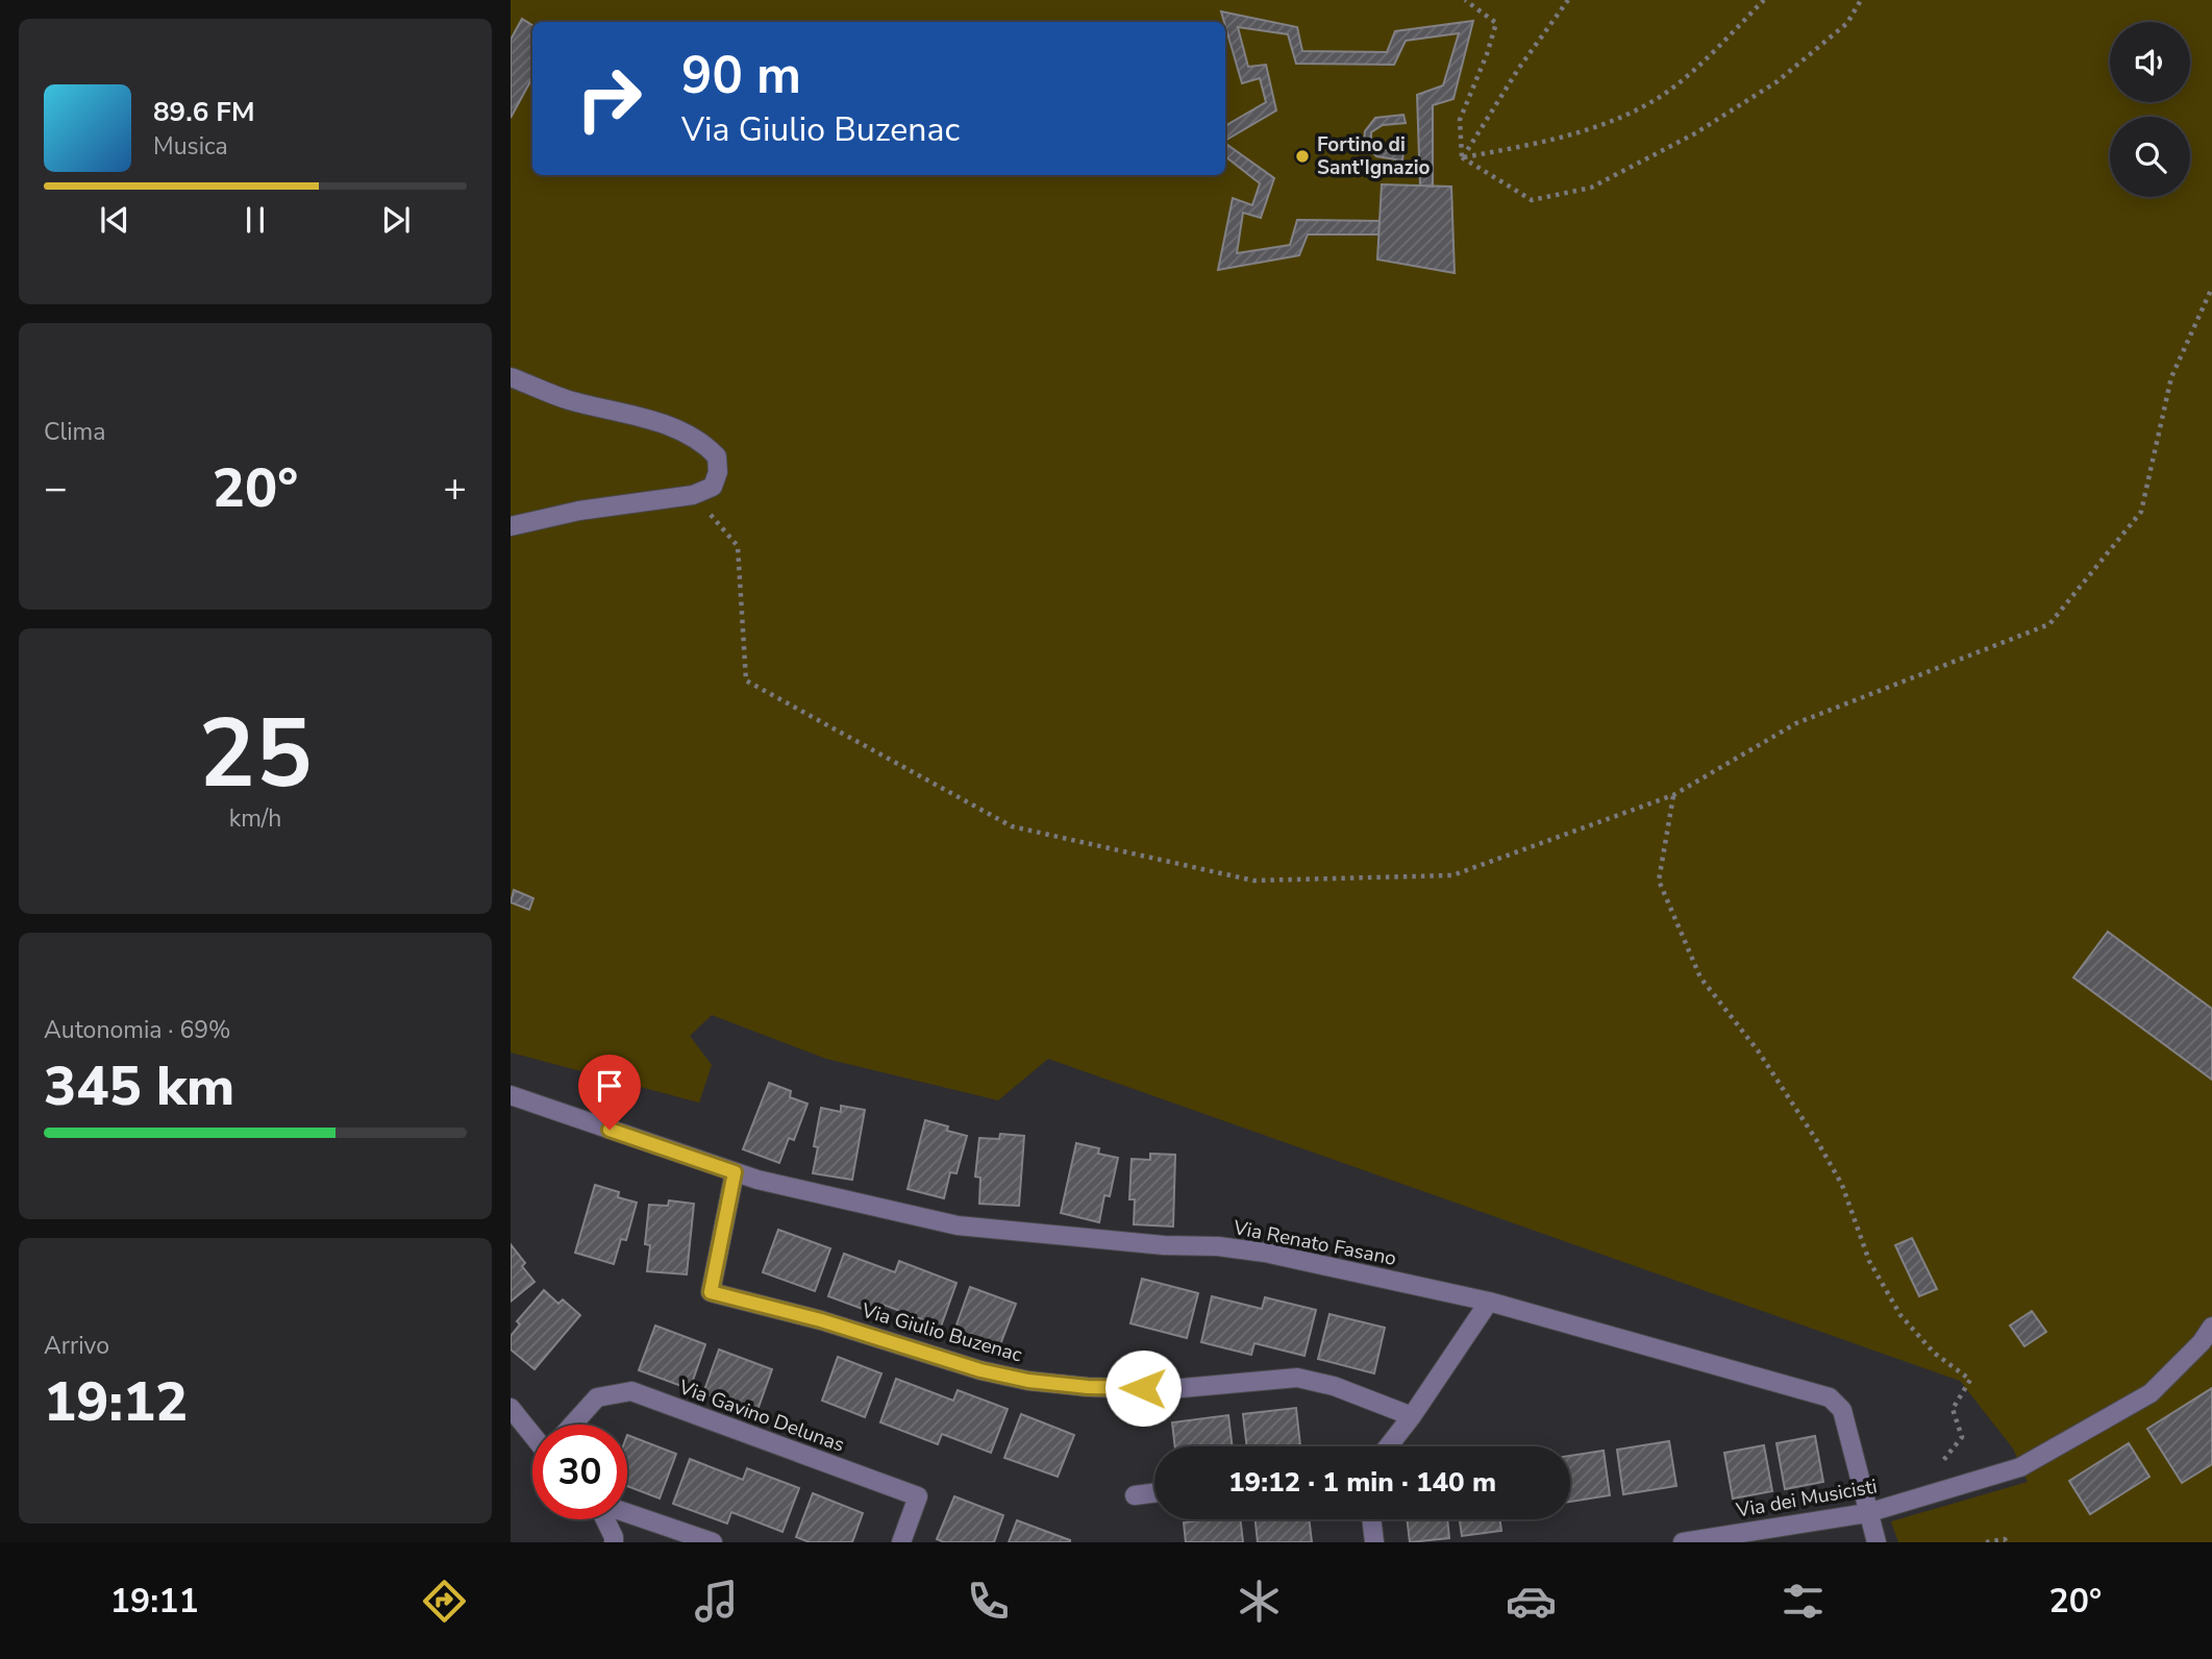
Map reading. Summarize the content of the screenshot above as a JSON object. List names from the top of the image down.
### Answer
{
  "streets": {
    "street": [
      "Via Renato Fasano",
      "Via Giulio Buzenac",
      "Via Gavino Delunas",
      "Via dei Musicisti"
    ]
  },
  "crossings": [
    ["Via Renato Fasano", "Via Giulio Buzenac"],
    ["Via Renato Fasano", "Via dei Musicisti"]
  ],
  "places": ["Fortino di Sant'Ignazio"],
  "page": {
    "turn": ["90 m", "Via Giulio Buzenac"],
    "song": ["89.6 FM", "Musica"],
    "tile": [
      "Clima",
      ["25", "km/h"],
      ["Autonomia · 69%", "345 km"],
      ["Arrivo", "19:12"]
    ],
    "heat": ["−", "20°", "+"],
    "limit": "30",
    "trip": "19:12 · 1 min · 140 m",
    "tabs": ["19:11", "20°"]
  }
}
